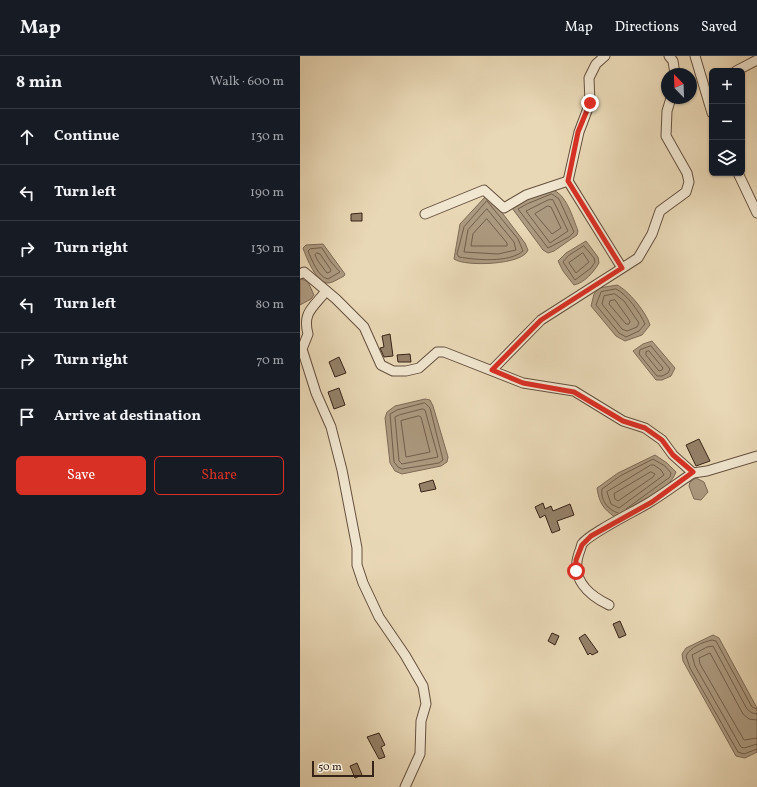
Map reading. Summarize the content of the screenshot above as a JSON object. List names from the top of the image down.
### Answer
{
  "scale_bar": "50 m",
  "north": "top left",
  "page": {
    "header": "Map",
    "nav": ["Map", "Directions", "Saved"],
    "heading": ["8 min", "Walk · 600 m"],
    "map_buttons": ["+", "−"],
    "list": [
      ["Continue", "130 m"],
      ["Turn left", "190 m"],
      ["Turn right", "130 m"],
      ["Turn left", "80 m"],
      ["Turn right", "70 m"],
      "Arrive at destination"
    ],
    "buttons": ["Save", "Share"],
    "scale": "50 m"
  }
}
